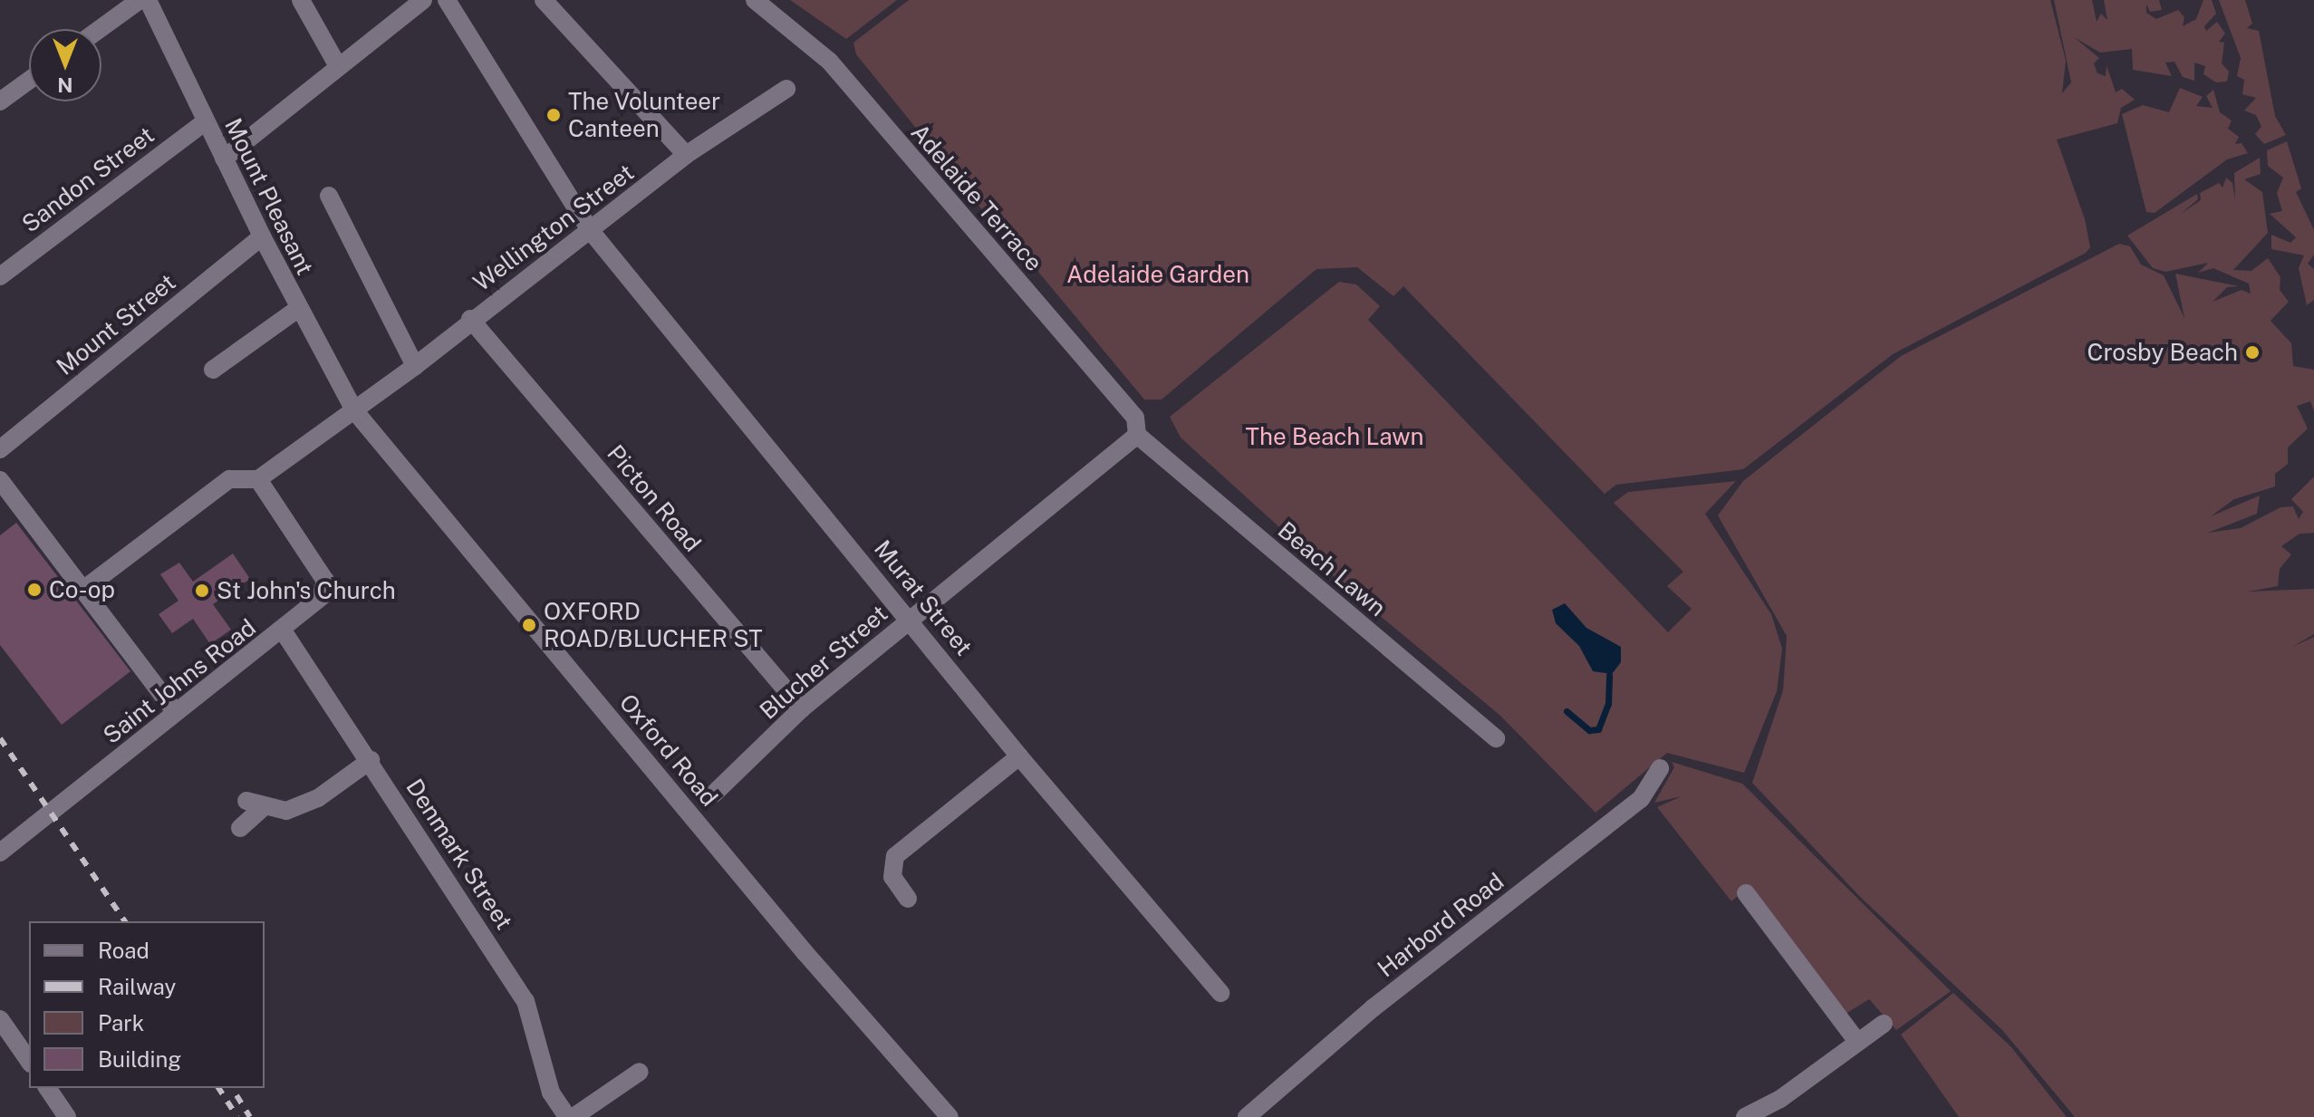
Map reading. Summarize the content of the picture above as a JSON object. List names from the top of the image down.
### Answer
{
  "streets": {
    "street": [
      "Sandon Street",
      "Mount Pleasant",
      "Adelaide Terrace",
      "Wellington Street",
      "Mount Street",
      "Picton Road",
      "Beach Lawn",
      "Murat Street",
      "Blucher Street",
      "Saint Johns Road",
      "Oxford Road",
      "Denmark Street",
      "Harbord Road"
    ]
  },
  "crossings": [
    ["Sandon Street", "Mount Pleasant"],
    ["Mount Pleasant", "Wellington Street"],
    ["Mount Pleasant", "Mount Street"],
    ["Mount Pleasant", "Oxford Road"],
    ["Adelaide Terrace", "Beach Lawn"],
    ["Adelaide Terrace", "Blucher Street"],
    ["Wellington Street", "Picton Road"],
    ["Wellington Street", "Murat Street"],
    ["Wellington Street", "Oxford Road"],
    ["Picton Road", "Blucher Street"],
    ["Beach Lawn", "Blucher Street"],
    ["Murat Street", "Blucher Street"],
    ["Saint Johns Road", "Denmark Street"]
  ],
  "parks": ["Adelaide Garden", "The Beach Lawn"],
  "places": [
    "The Volunteer Canteen",
    "Crosby Beach",
    "Co-op",
    "St John's Church",
    "OXFORD ROAD/BLUCHER ST"
  ],
  "legend": [
    "Road",
    "Railway",
    "Park",
    "Building"
  ],
  "north": "bottom"
}
